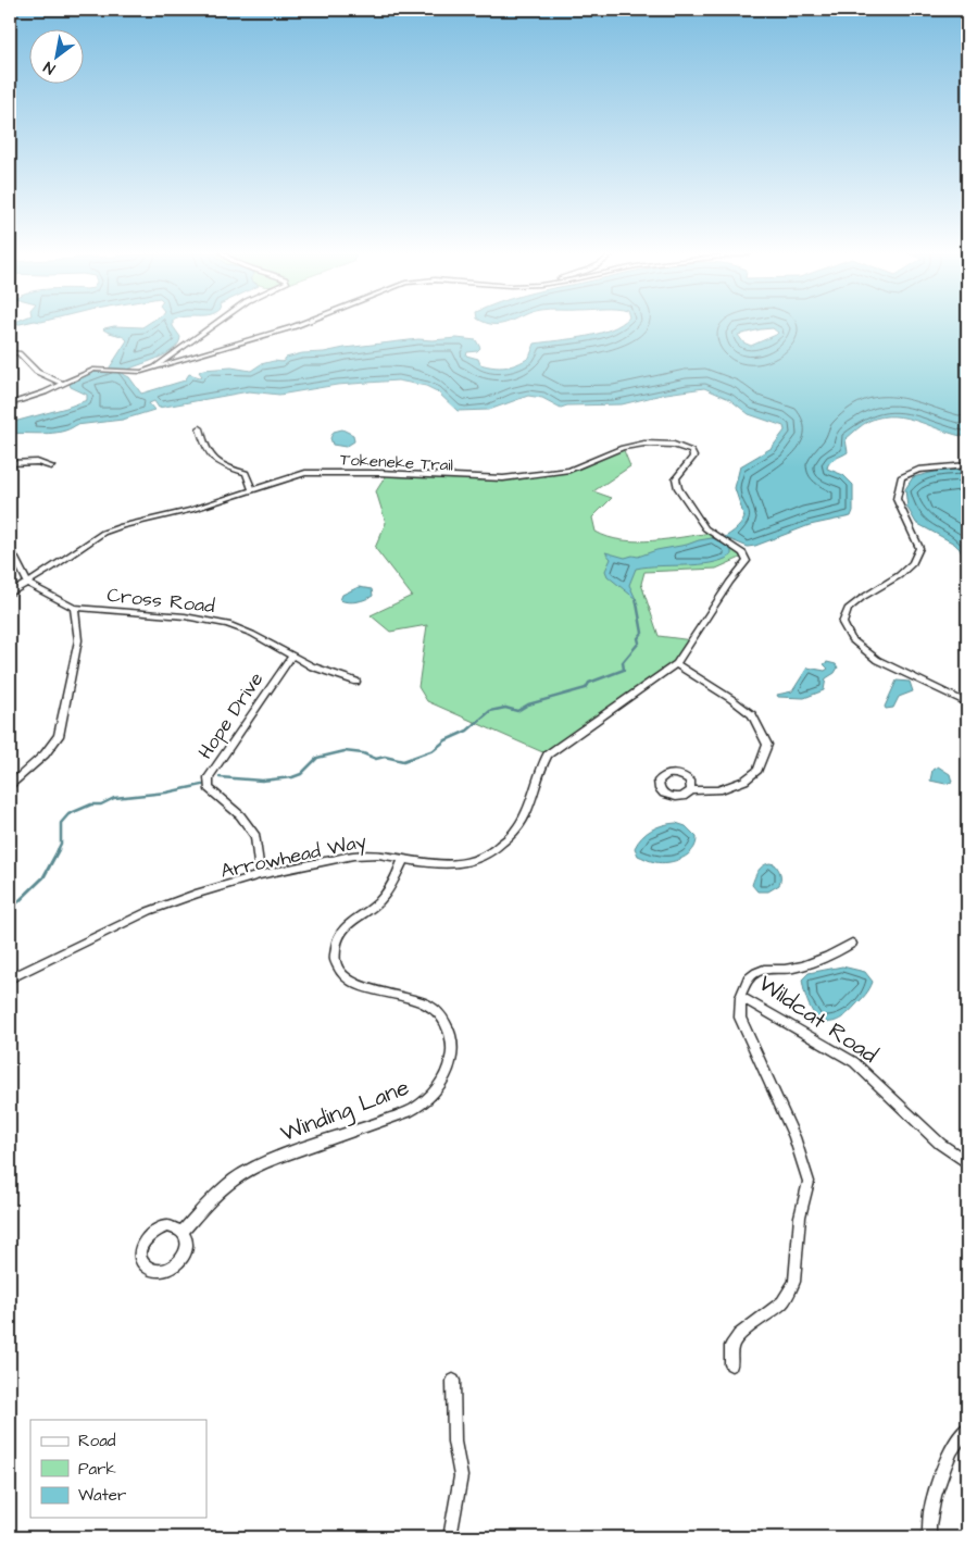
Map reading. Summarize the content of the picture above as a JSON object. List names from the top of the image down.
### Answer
{
  "streets": {
    "street": [
      "Tokeneke Trail",
      "Cross Road",
      "Hope Drive",
      "Arrowhead Way",
      "Wildcat Road",
      "Winding Lane"
    ]
  },
  "crossings": [
    ["Tokeneke Trail", "Cross Road"],
    ["Tokeneke Trail", "Arrowhead Way"],
    ["Cross Road", "Hope Drive"],
    ["Hope Drive", "Arrowhead Way"],
    ["Arrowhead Way", "Winding Lane"]
  ],
  "legend": ["Road", "Park", "Water"],
  "north": "bottom left"
}
